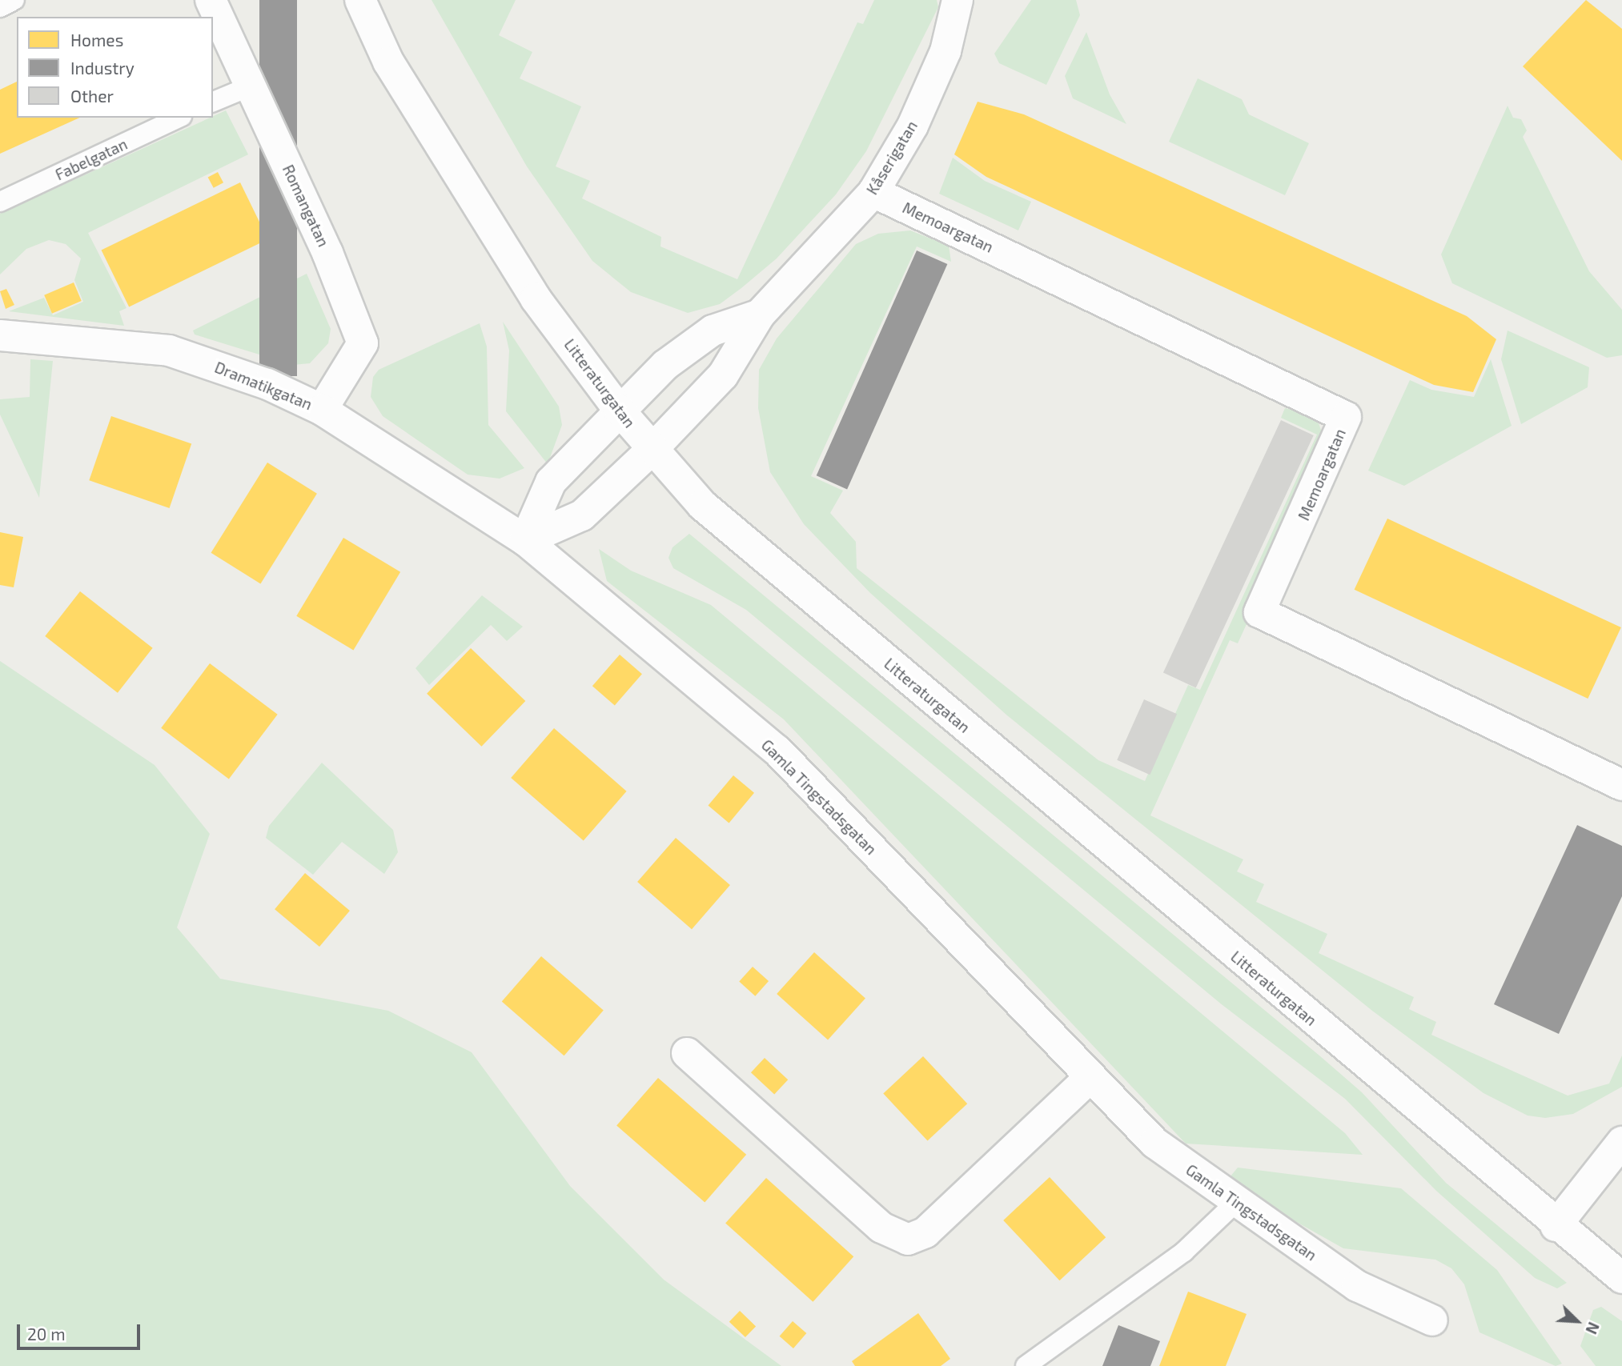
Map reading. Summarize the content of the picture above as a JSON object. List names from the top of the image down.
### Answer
{
  "streets": {
    "street": [
      "Kåserigatan",
      "Romangatan",
      "Memoargatan",
      "Litteraturgatan",
      "Dramatikgatan",
      "Gamla Tingstadsgatan"
    ],
    "lane": ["Fabelgatan"]
  },
  "crossings": [
    ["Kåserigatan", "Memoargatan"],
    ["Kåserigatan", "Litteraturgatan"],
    ["Romangatan", "Dramatikgatan"],
    ["Dramatikgatan", "Gamla Tingstadsgatan"]
  ],
  "legend": ["Homes", "Industry", "Other"],
  "scale_bar": "20 m",
  "north": "bottom right"
}
